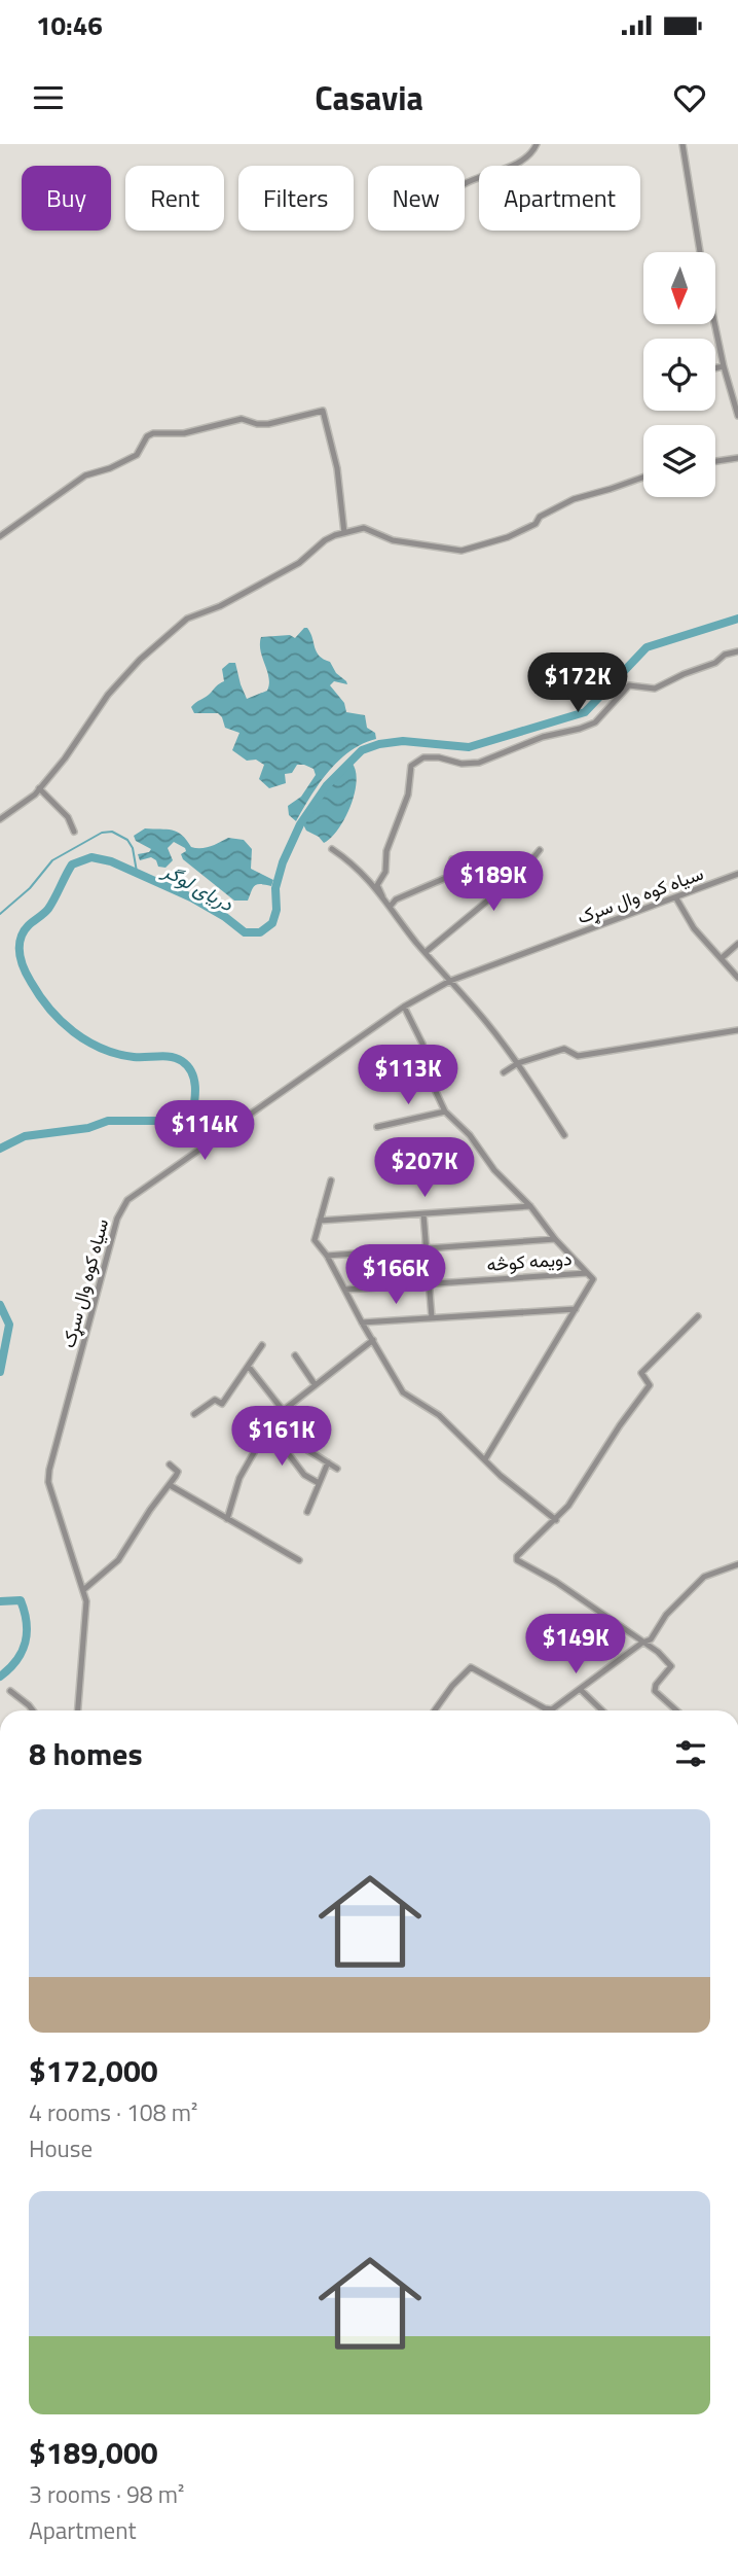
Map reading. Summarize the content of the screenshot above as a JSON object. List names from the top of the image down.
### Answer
{
  "streets": {
    "street": ["سیاه کوه وال سړک", "دویمه کوڅه"]
  },
  "water": ["دریای لوگر"],
  "north": "bottom",
  "page": {
    "status": "10:46",
    "header": "Casavia",
    "chip": [
      "Buy",
      "Rent",
      "Filters",
      "New",
      "Apartment"
    ],
    "price": [
      "$172K",
      "$189K",
      "$113K",
      "$114K",
      "$207K",
      "$166K",
      "$161K",
      "$149K"
    ],
    "heading": "8 homes",
    "list": [
      {
        "name": "$172,000",
        "note": "4 rooms · 108 m² · House"
      },
      {
        "name": "$189,000",
        "note": "3 rooms · 98 m² · Apartment"
      }
    ]
  }
}
